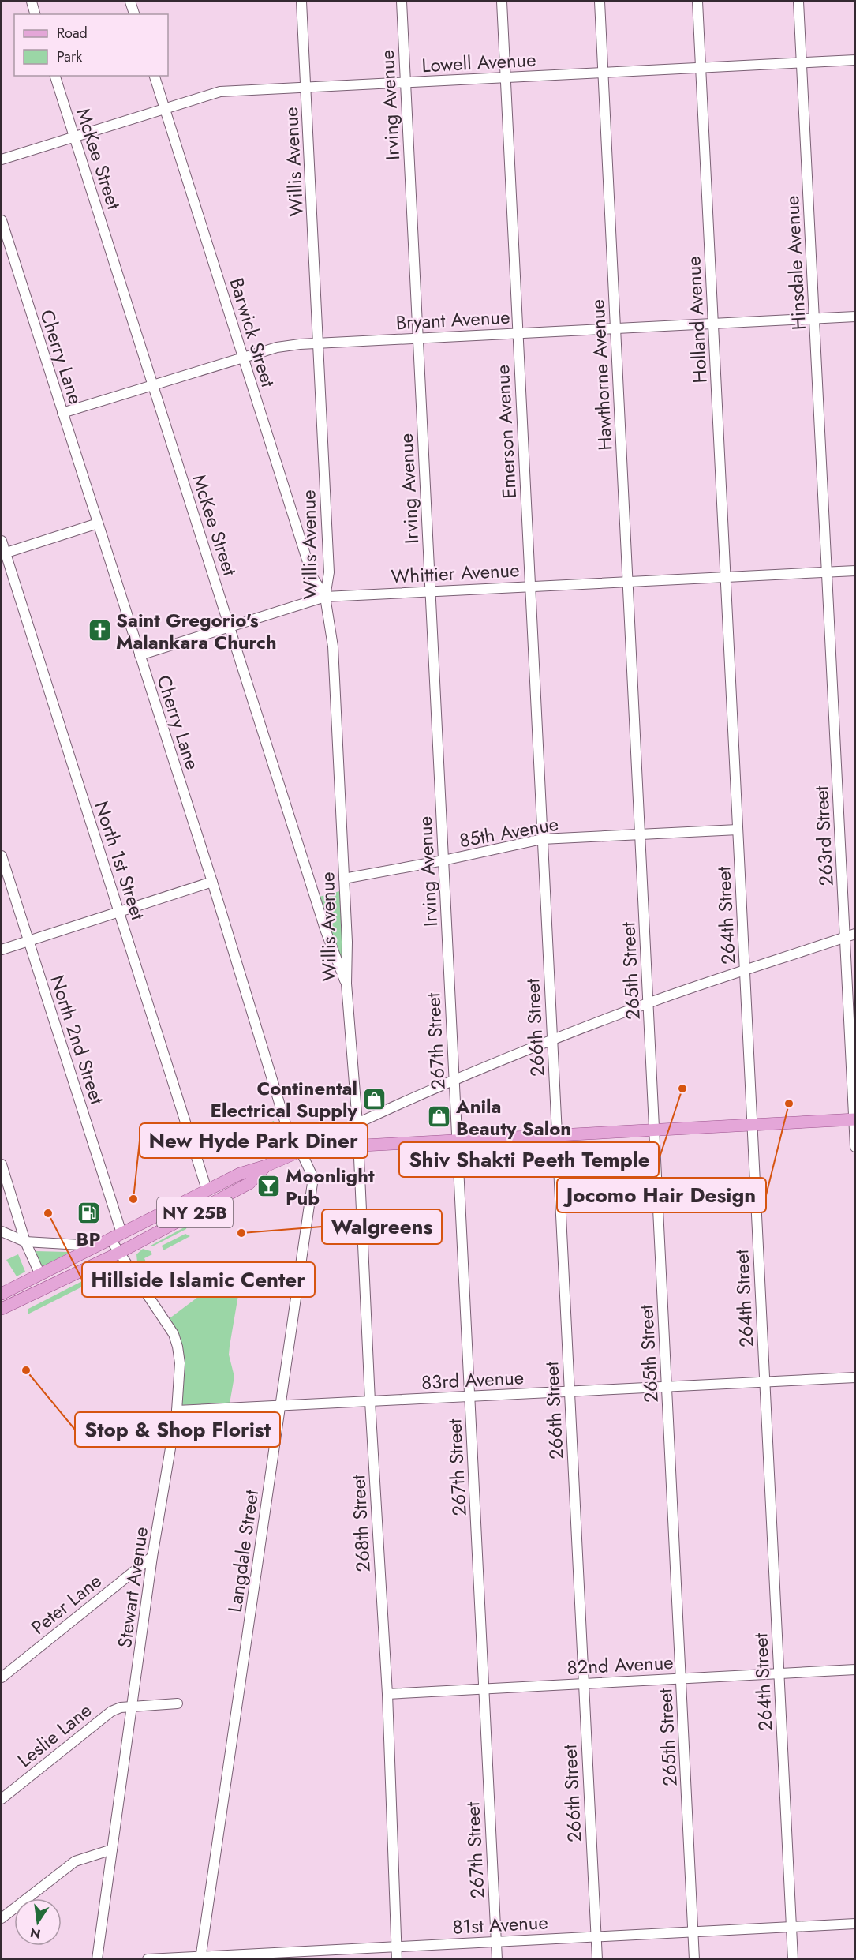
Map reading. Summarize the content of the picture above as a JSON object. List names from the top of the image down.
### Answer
{
  "streets": {
    "main road": ["NY 25B"],
    "street": [
      "Lowell Avenue",
      "Irving Avenue",
      "McKee Street",
      "Willis Avenue",
      "Hinsdale Avenue",
      "Bryant Avenue",
      "Holland Avenue",
      "Barwick Street",
      "Cherry Lane",
      "Hawthorne Avenue",
      "Emerson Avenue",
      "Whittier Avenue",
      "85th Avenue",
      "263rd Street",
      "North 1st Street",
      "264th Street",
      "265th Street",
      "266th Street",
      "North 2nd Street",
      "267th Street",
      "83rd Avenue",
      "268th Street",
      "Langdale Street",
      "Stewart Avenue",
      "Peter Lane",
      "82nd Avenue",
      "Leslie Lane",
      "81st Avenue"
    ]
  },
  "crossings": [
    ["Lowell Avenue", "Irving Avenue"],
    ["Lowell Avenue", "McKee Street"],
    ["Lowell Avenue", "Willis Avenue"],
    ["Lowell Avenue", "Hinsdale Avenue"],
    ["Lowell Avenue", "Holland Avenue"],
    ["Lowell Avenue", "Barwick Street"],
    ["Lowell Avenue", "Hawthorne Avenue"],
    ["Lowell Avenue", "Emerson Avenue"],
    ["Irving Avenue", "Bryant Avenue"],
    ["Irving Avenue", "Whittier Avenue"],
    ["Irving Avenue", "85th Avenue"],
    ["Irving Avenue", "267th Street"],
    ["McKee Street", "Willis Avenue"],
    ["McKee Street", "Bryant Avenue"],
    ["McKee Street", "Whittier Avenue"],
    ["Willis Avenue", "Bryant Avenue"],
    ["Willis Avenue", "Barwick Street"],
    ["Willis Avenue", "Whittier Avenue"],
    ["Willis Avenue", "85th Avenue"],
    ["Willis Avenue", "268th Street"],
    ["Hinsdale Avenue", "Bryant Avenue"],
    ["Hinsdale Avenue", "263rd Street"],
    ["Bryant Avenue", "Holland Avenue"],
    ["Bryant Avenue", "Barwick Street"],
    ["Bryant Avenue", "Cherry Lane"],
    ["Bryant Avenue", "Hawthorne Avenue"],
    ["Bryant Avenue", "Emerson Avenue"],
    ["Holland Avenue", "Whittier Avenue"],
    ["Holland Avenue", "264th Street"],
    ["Barwick Street", "Whittier Avenue"],
    ["Cherry Lane", "Whittier Avenue"],
    ["Cherry Lane", "NY 25B"],
    ["Cherry Lane", "Langdale Street"],
    ["Hawthorne Avenue", "Whittier Avenue"],
    ["Hawthorne Avenue", "265th Street"],
    ["Emerson Avenue", "Whittier Avenue"],
    ["Emerson Avenue", "85th Avenue"],
    ["Emerson Avenue", "266th Street"],
    ["Whittier Avenue", "263rd Street"],
    ["85th Avenue", "264th Street"],
    ["85th Avenue", "265th Street"],
    ["263rd Street", "NY 25B"],
    ["North 1st Street", "NY 25B"],
    ["264th Street", "NY 25B"],
    ["264th Street", "83rd Avenue"],
    ["264th Street", "82nd Avenue"],
    ["264th Street", "81st Avenue"],
    ["265th Street", "NY 25B"],
    ["265th Street", "83rd Avenue"],
    ["265th Street", "82nd Avenue"],
    ["265th Street", "81st Avenue"],
    ["266th Street", "NY 25B"],
    ["266th Street", "83rd Avenue"],
    ["266th Street", "82nd Avenue"],
    ["266th Street", "81st Avenue"],
    ["North 2nd Street", "NY 25B"],
    ["267th Street", "NY 25B"],
    ["267th Street", "83rd Avenue"],
    ["267th Street", "82nd Avenue"],
    ["267th Street", "81st Avenue"],
    ["NY 25B", "268th Street"],
    ["NY 25B", "Langdale Street"],
    ["NY 25B", "Stewart Avenue"],
    ["83rd Avenue", "268th Street"],
    ["83rd Avenue", "Langdale Street"],
    ["83rd Avenue", "Stewart Avenue"],
    ["268th Street", "82nd Avenue"],
    ["268th Street", "81st Avenue"],
    ["Langdale Street", "81st Avenue"],
    ["Stewart Avenue", "Peter Lane"],
    ["Stewart Avenue", "Leslie Lane"]
  ],
  "places": {
    "church": ["Saint Gregorio's Malankara Church"],
    "other": [
      "Shiv Shakti Peeth Temple",
      "Jocomo Hair Design",
      "New Hyde Park Diner",
      "Hillside Islamic Center",
      "Walgreens",
      "Stop & Shop Florist"
    ],
    "shop": ["Continental Electrical Supply", "Anila Beauty Salon"],
    "bar": ["Moonlight Pub"],
    "fuel station": ["BP"]
  },
  "legend": ["Road", "Park"],
  "north": "bottom"
}
